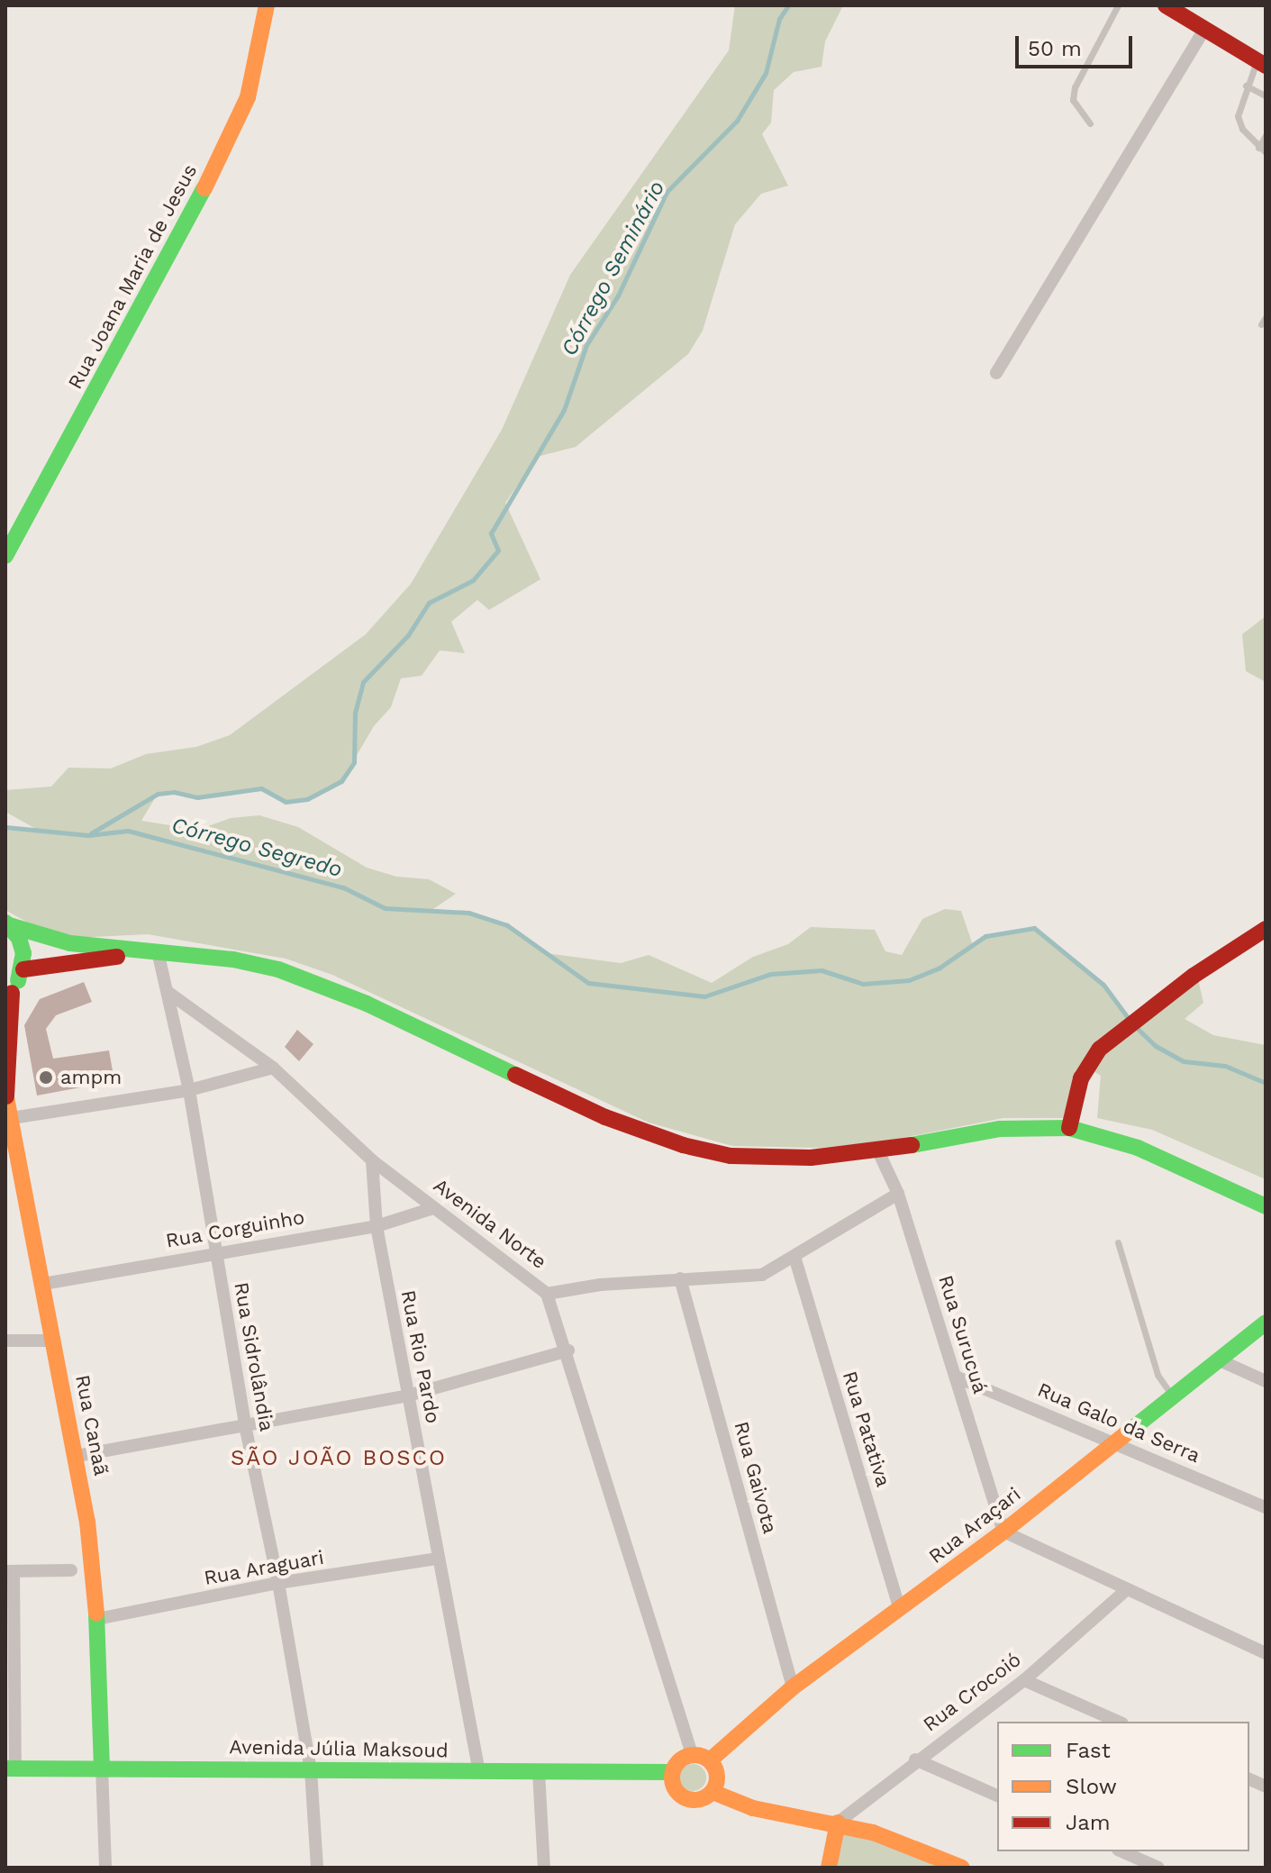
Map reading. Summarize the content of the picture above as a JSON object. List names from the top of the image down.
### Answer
{
  "streets": {
    "street": [
      "Rua Joana Maria de Jesus",
      "Avenida Norte",
      "Rua Corguinho",
      "Rua Surucuá",
      "Rua Sidrolândia",
      "Rua Rio Pardo",
      "Rua Galo da Serra",
      "Rua Canaã",
      "Rua Patativa",
      "Rua Gaivota",
      "Rua Araçari",
      "Rua Araguari",
      "Rua Crocoió",
      "Avenida Júlia Maksoud"
    ]
  },
  "crossings": [
    ["Avenida Norte", "Rua Corguinho"],
    ["Avenida Norte", "Rua Sidrolândia"],
    ["Avenida Norte", "Rua Rio Pardo"],
    ["Avenida Norte", "Rua Araçari"],
    ["Avenida Norte", "Avenida Júlia Maksoud"],
    ["Rua Corguinho", "Rua Sidrolândia"],
    ["Rua Corguinho", "Rua Rio Pardo"],
    ["Rua Corguinho", "Rua Canaã"],
    ["Rua Surucuá", "Rua Galo da Serra"],
    ["Rua Surucuá", "Rua Araçari"],
    ["Rua Sidrolândia", "Rua Araguari"],
    ["Rua Sidrolândia", "Avenida Júlia Maksoud"],
    ["Rua Rio Pardo", "Rua Araguari"],
    ["Rua Rio Pardo", "Avenida Júlia Maksoud"],
    ["Rua Galo da Serra", "Rua Araçari"],
    ["Rua Canaã", "Rua Araguari"],
    ["Rua Canaã", "Avenida Júlia Maksoud"],
    ["Rua Patativa", "Rua Araçari"],
    ["Rua Gaivota", "Rua Araçari"],
    ["Rua Araçari", "Avenida Júlia Maksoud"]
  ],
  "districts": ["SÃO JOÃO BOSCO"],
  "water": ["Córrego Seminário", "Córrego Segredo"],
  "places": ["ampm"],
  "legend": ["Fast", "Slow", "Jam"],
  "scale_bar": "50 m"
}
